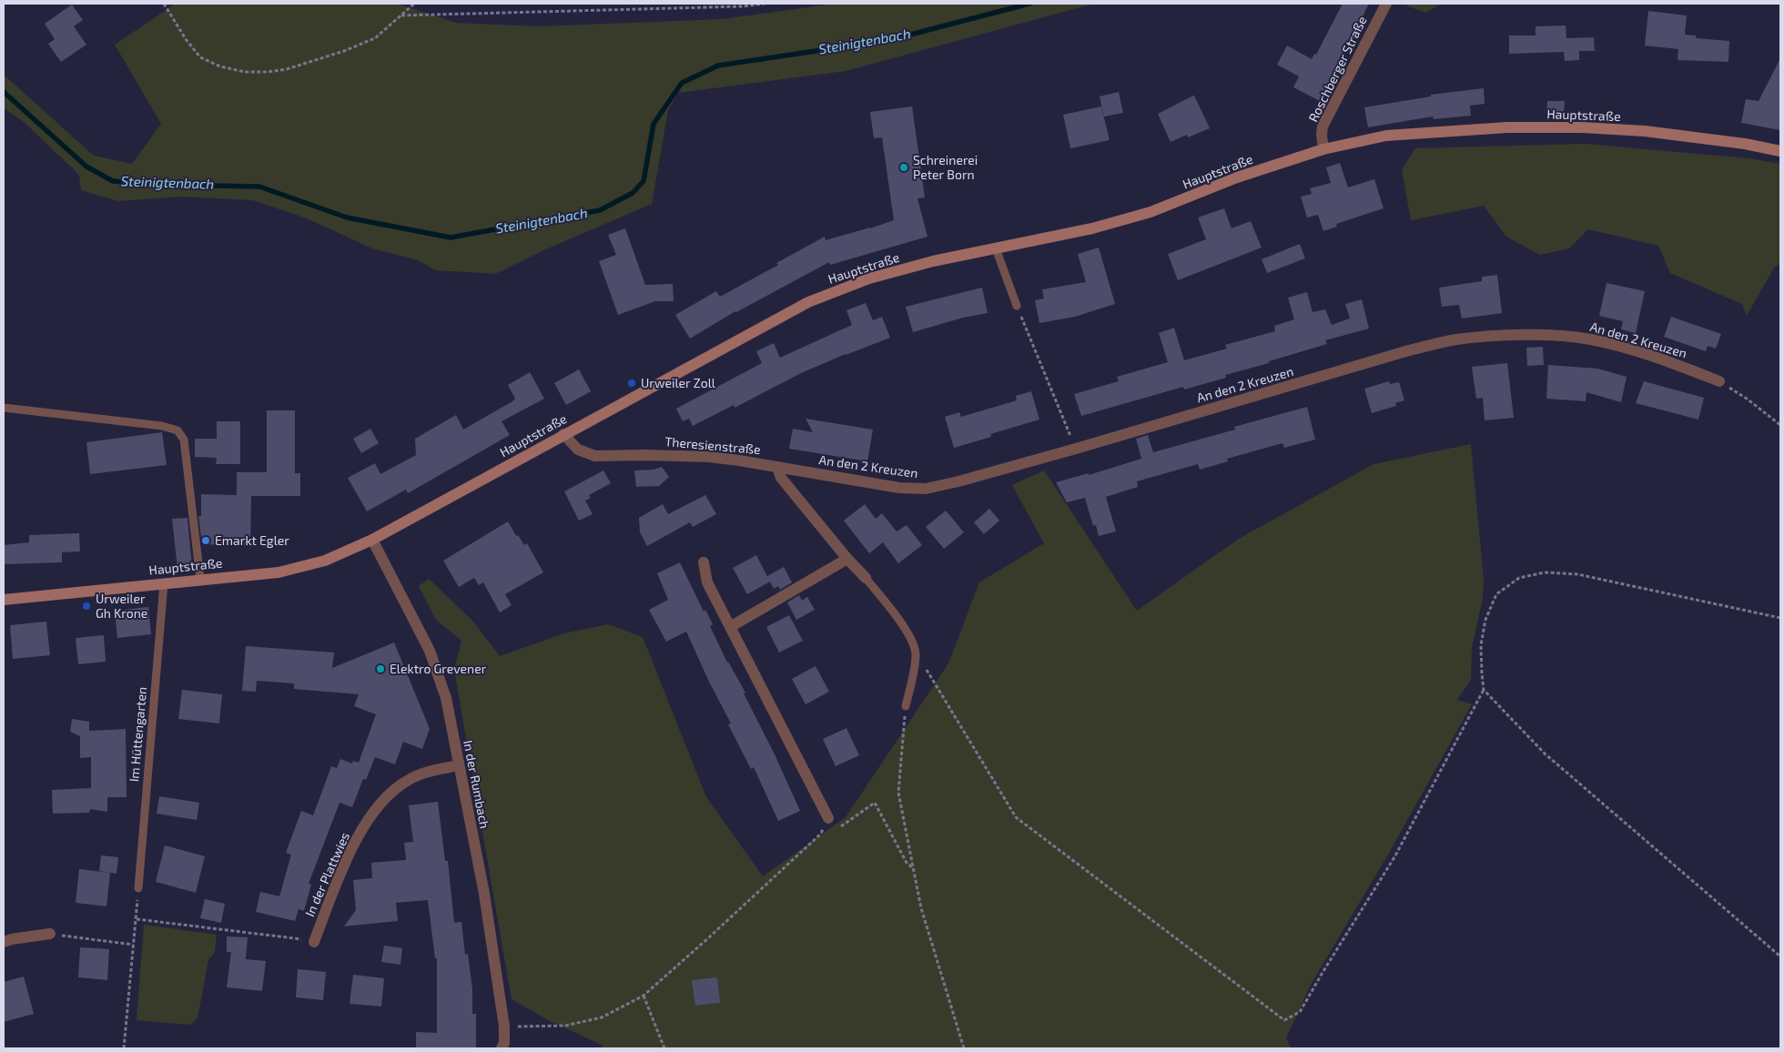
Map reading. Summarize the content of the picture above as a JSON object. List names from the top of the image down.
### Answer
{
  "streets": {
    "main road": ["Hauptstraße"],
    "street": [
      "Roschberger Straße",
      "An den 2 Kreuzen",
      "Theresienstraße",
      "In der Rumbach",
      "In der Plattwies"
    ],
    "lane": ["Im Hüttengarten"]
  },
  "crossings": [
    ["Roschberger Straße", "Hauptstraße"],
    ["Hauptstraße", "Theresienstraße"],
    ["Hauptstraße", "Im Hüttengarten"],
    ["Hauptstraße", "In der Rumbach"],
    ["An den 2 Kreuzen", "Theresienstraße"],
    ["In der Rumbach", "In der Plattwies"]
  ],
  "water": ["Steinigtenbach"],
  "places": [
    "Schreinerei Peter Born",
    "Urweiler Zoll",
    "Emarkt Egler",
    "Urweiler Gh Krone",
    "Elektro Grevener"
  ]
}
